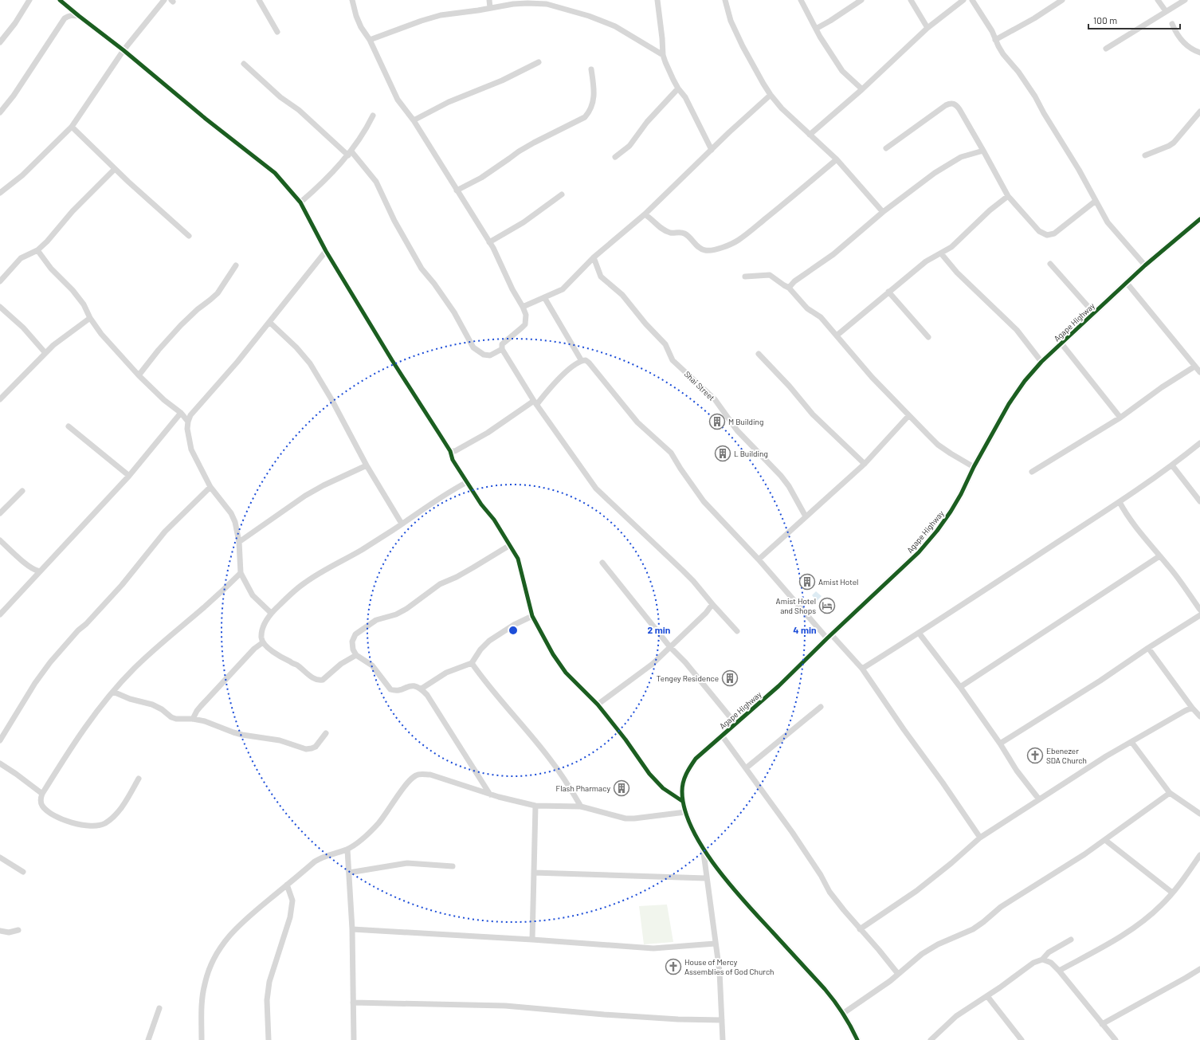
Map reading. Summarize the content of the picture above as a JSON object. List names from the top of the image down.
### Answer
{
  "streets": {
    "street": ["Agape Highway", "Shai Street"]
  },
  "places": {
    "building": [
      "M Building",
      "L Building",
      "Amist Hotel",
      "Tengey Residence",
      "Flash Pharmacy"
    ],
    "hotel": ["Amist Hotel and Shops"],
    "church": ["Ebenezer SDA Church", "House of Mercy Assemblies of God Church"]
  },
  "scale_bar": "100 m",
  "rings": ["2 min", "4 min"]
}
